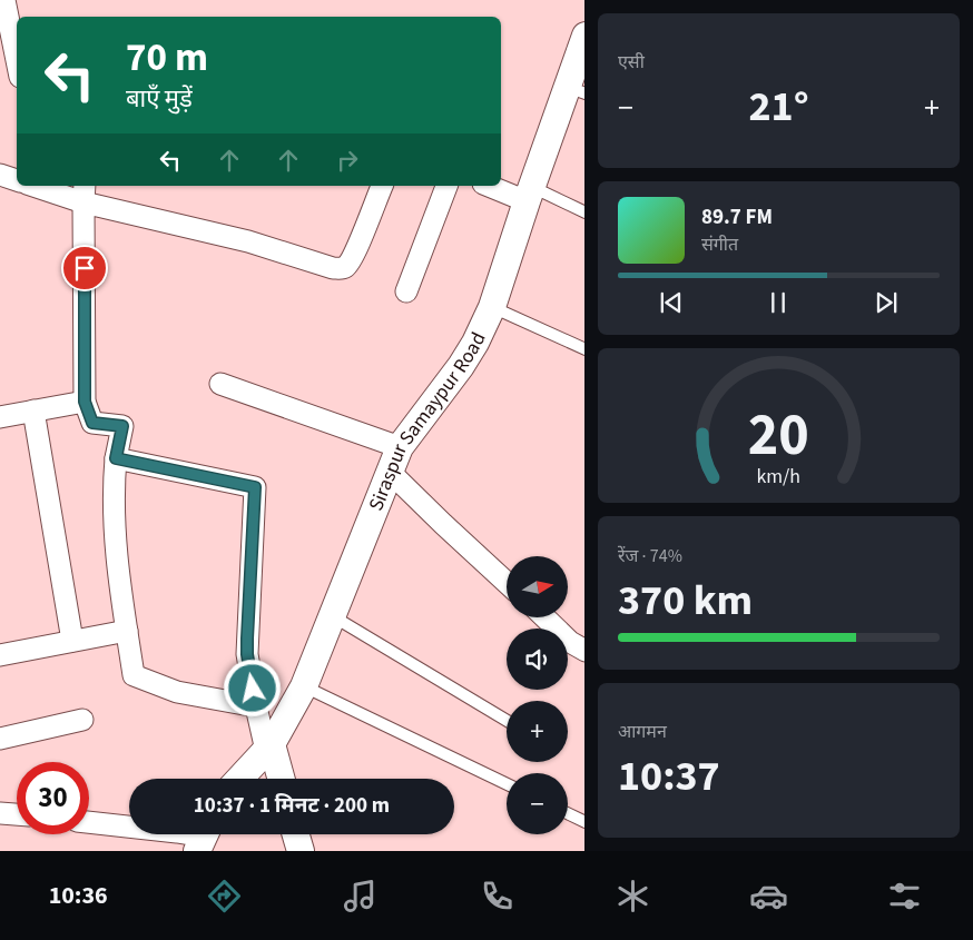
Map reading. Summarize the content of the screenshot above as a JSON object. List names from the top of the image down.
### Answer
{
  "streets": {
    "street": ["Siraspur Samaypur Road"]
  },
  "north": "right",
  "page": {
    "tile": [
      "एसी",
      ["रेंज · 74%", "370 km"],
      ["आगमन", "10:37"]
    ],
    "turn": ["70 m", "बाएँ मुड़ें"],
    "heat": ["−", "21°", "+"],
    "song": ["89.7 FM", "संगीत"],
    "map_buttons": ["+", "−"],
    "limit": "30",
    "trip": "10:37 · 1 मिनट · 200 m",
    "tabs": "10:36",
    "gauge": ["20", "km/h"]
  }
}
